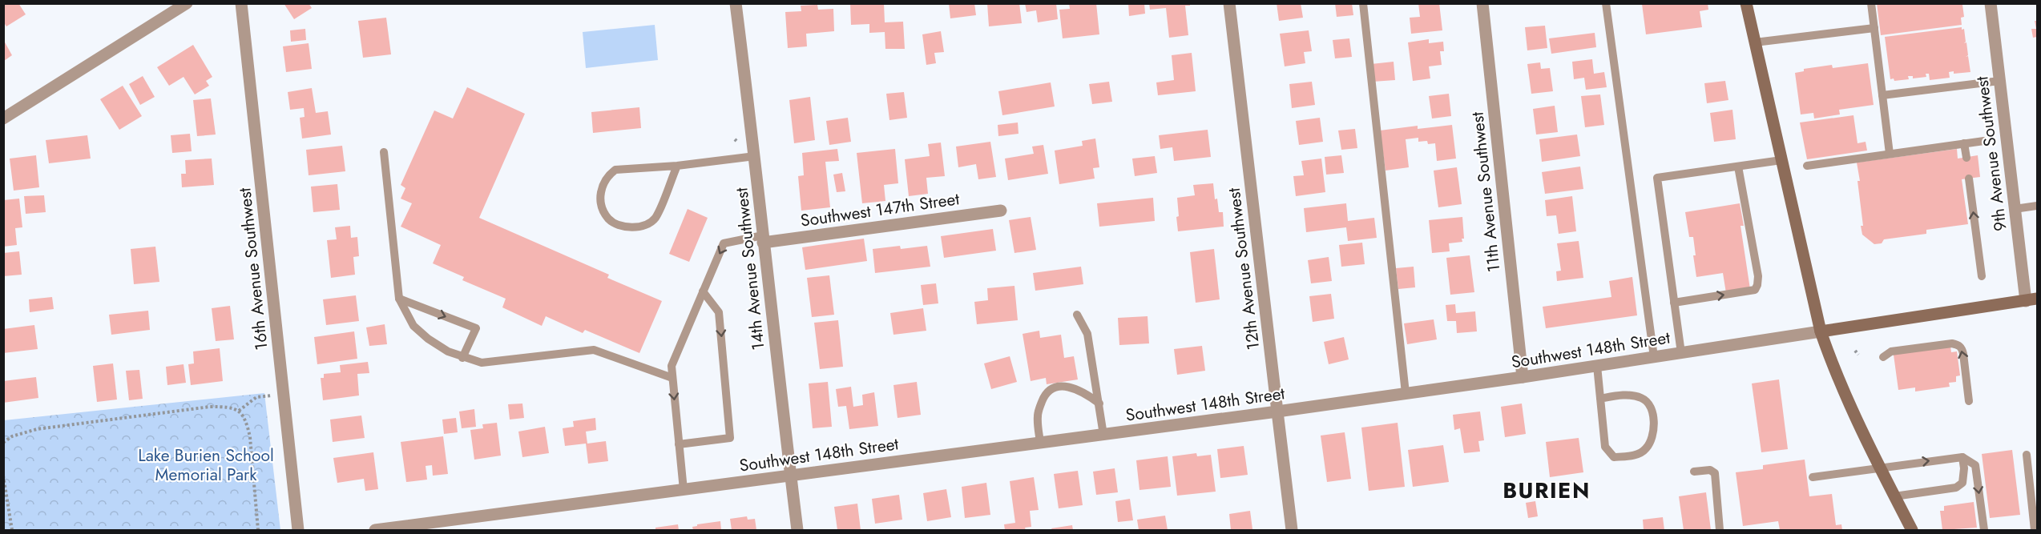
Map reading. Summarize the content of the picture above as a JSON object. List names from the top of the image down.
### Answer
{
  "streets": {
    "main road": ["Southwest 148th Street"],
    "street": [
      "9th Avenue Southwest",
      "11th Avenue Southwest",
      "Southwest 147th Street",
      "16th Avenue Southwest",
      "14th Avenue Southwest",
      "12th Avenue Southwest"
    ]
  },
  "crossings": [
    ["9th Avenue Southwest", "Southwest 148th Street"],
    ["11th Avenue Southwest", "Southwest 148th Street"],
    ["Southwest 147th Street", "14th Avenue Southwest"],
    ["14th Avenue Southwest", "Southwest 148th Street"],
    ["12th Avenue Southwest", "Southwest 148th Street"]
  ],
  "districts": ["BURIEN"],
  "parks": ["Lake Burien School Memorial Park"]
}
